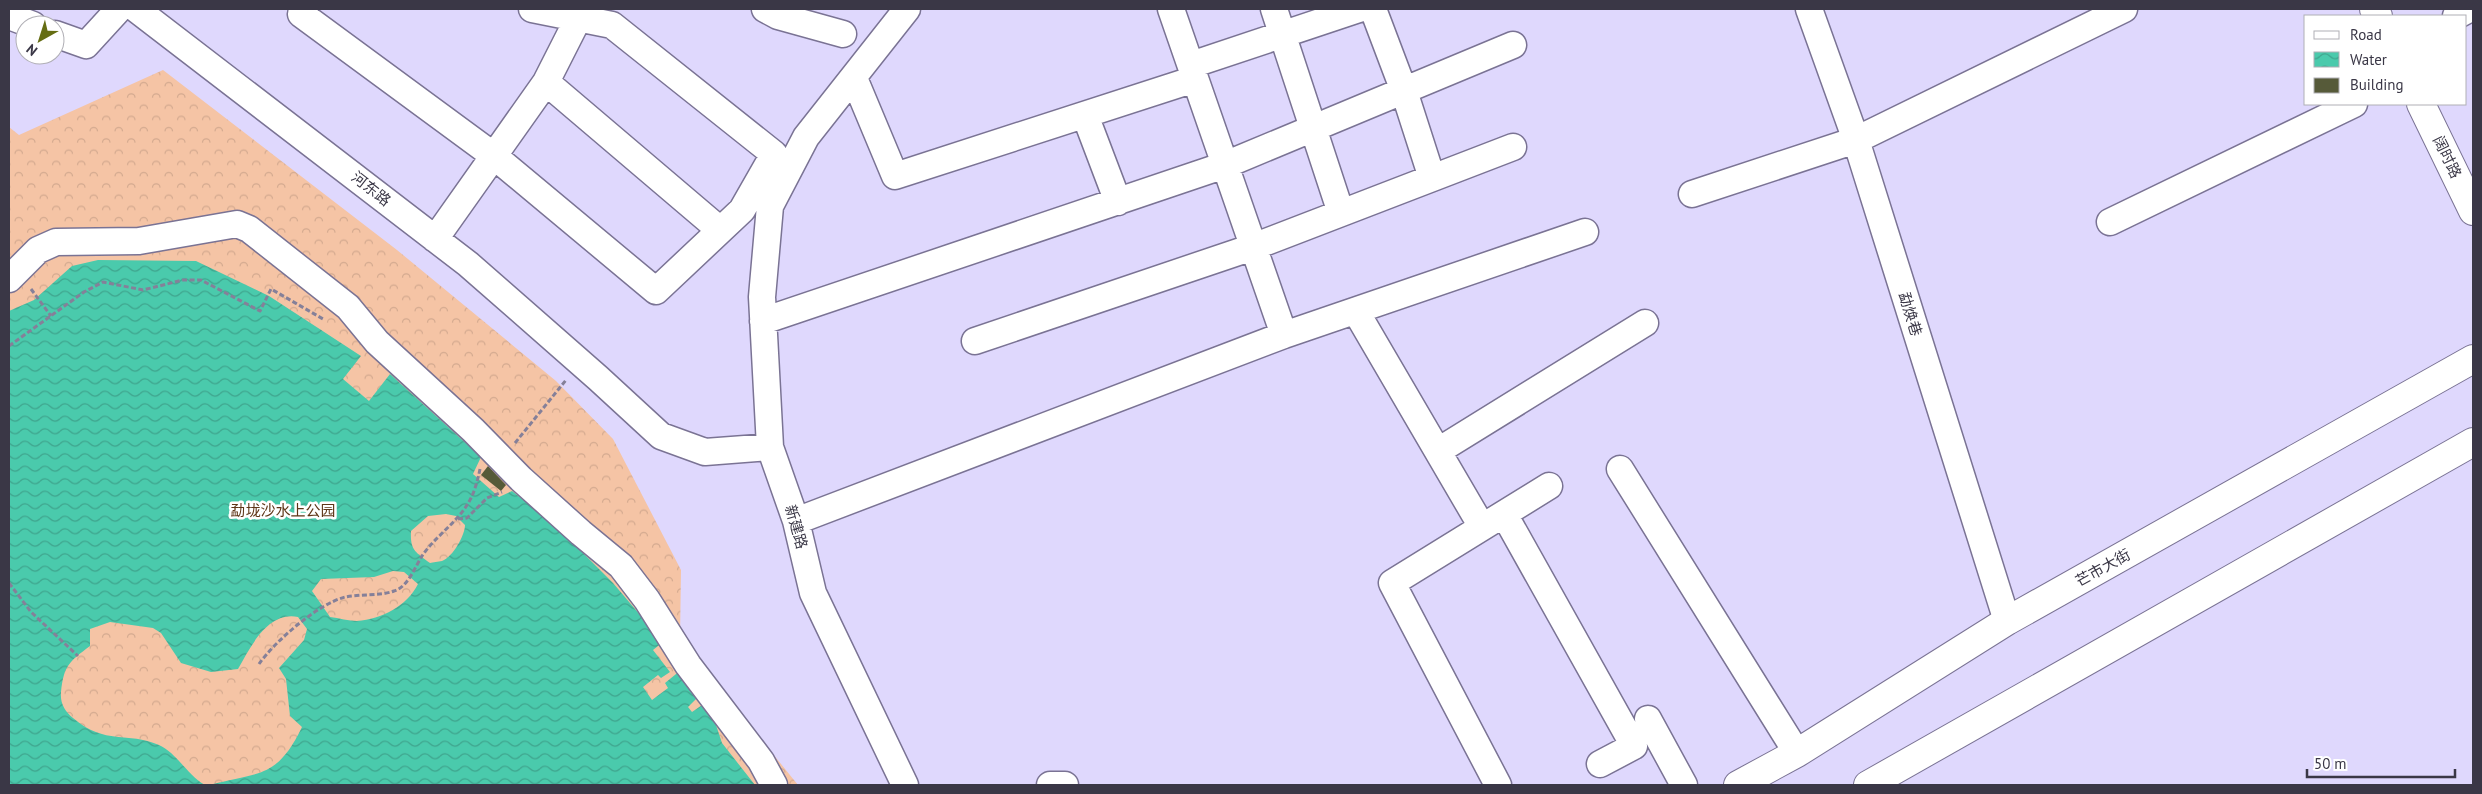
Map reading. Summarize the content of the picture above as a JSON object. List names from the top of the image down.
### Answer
{
  "streets": {
    "main road": ["阔时路", "芒市大街"],
    "street": ["河东路", "勐焕巷", "新建路"]
  },
  "crossings": [
    ["勐焕巷", "芒市大街"]
  ],
  "parks": ["勐垅沙水上公园"],
  "legend": ["Road", "Water", "Building"],
  "scale_bar": "50 m",
  "north": "bottom left"
}
